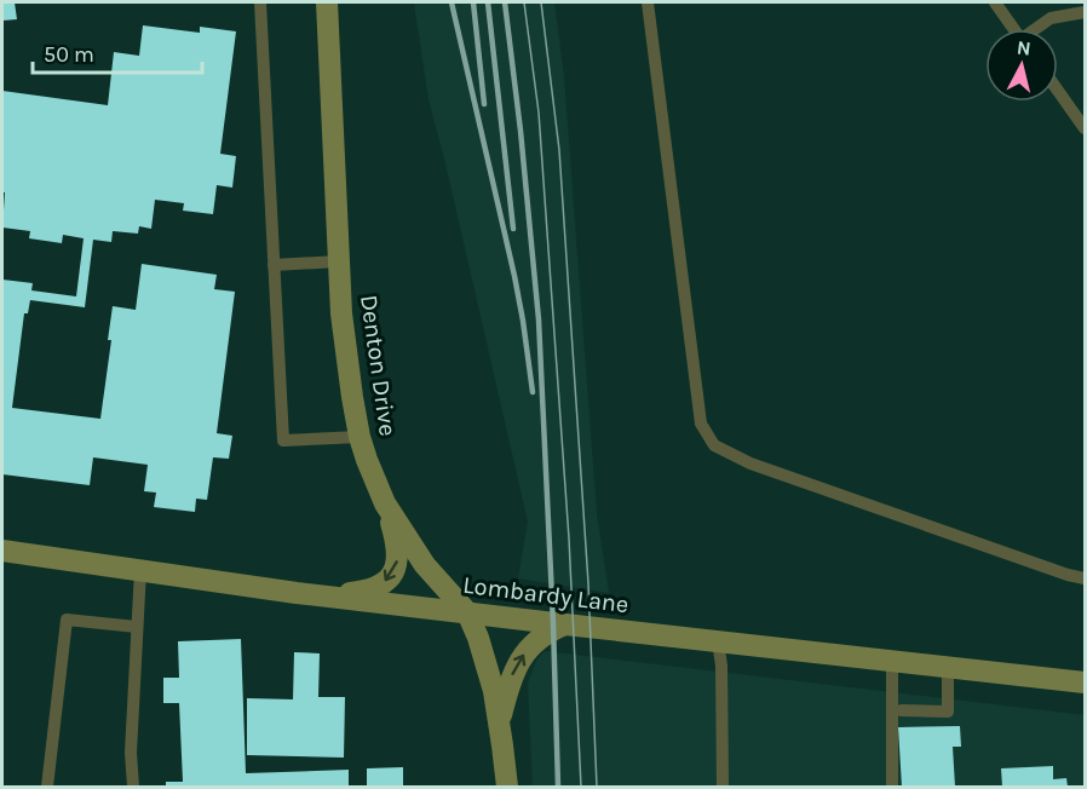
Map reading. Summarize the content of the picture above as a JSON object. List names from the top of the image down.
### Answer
{
  "streets": {
    "main road": ["Denton Drive", "Lombardy Lane"]
  },
  "crossings": [
    ["Denton Drive", "Lombardy Lane"]
  ],
  "scale_bar": "50 m",
  "north": "top"
}
